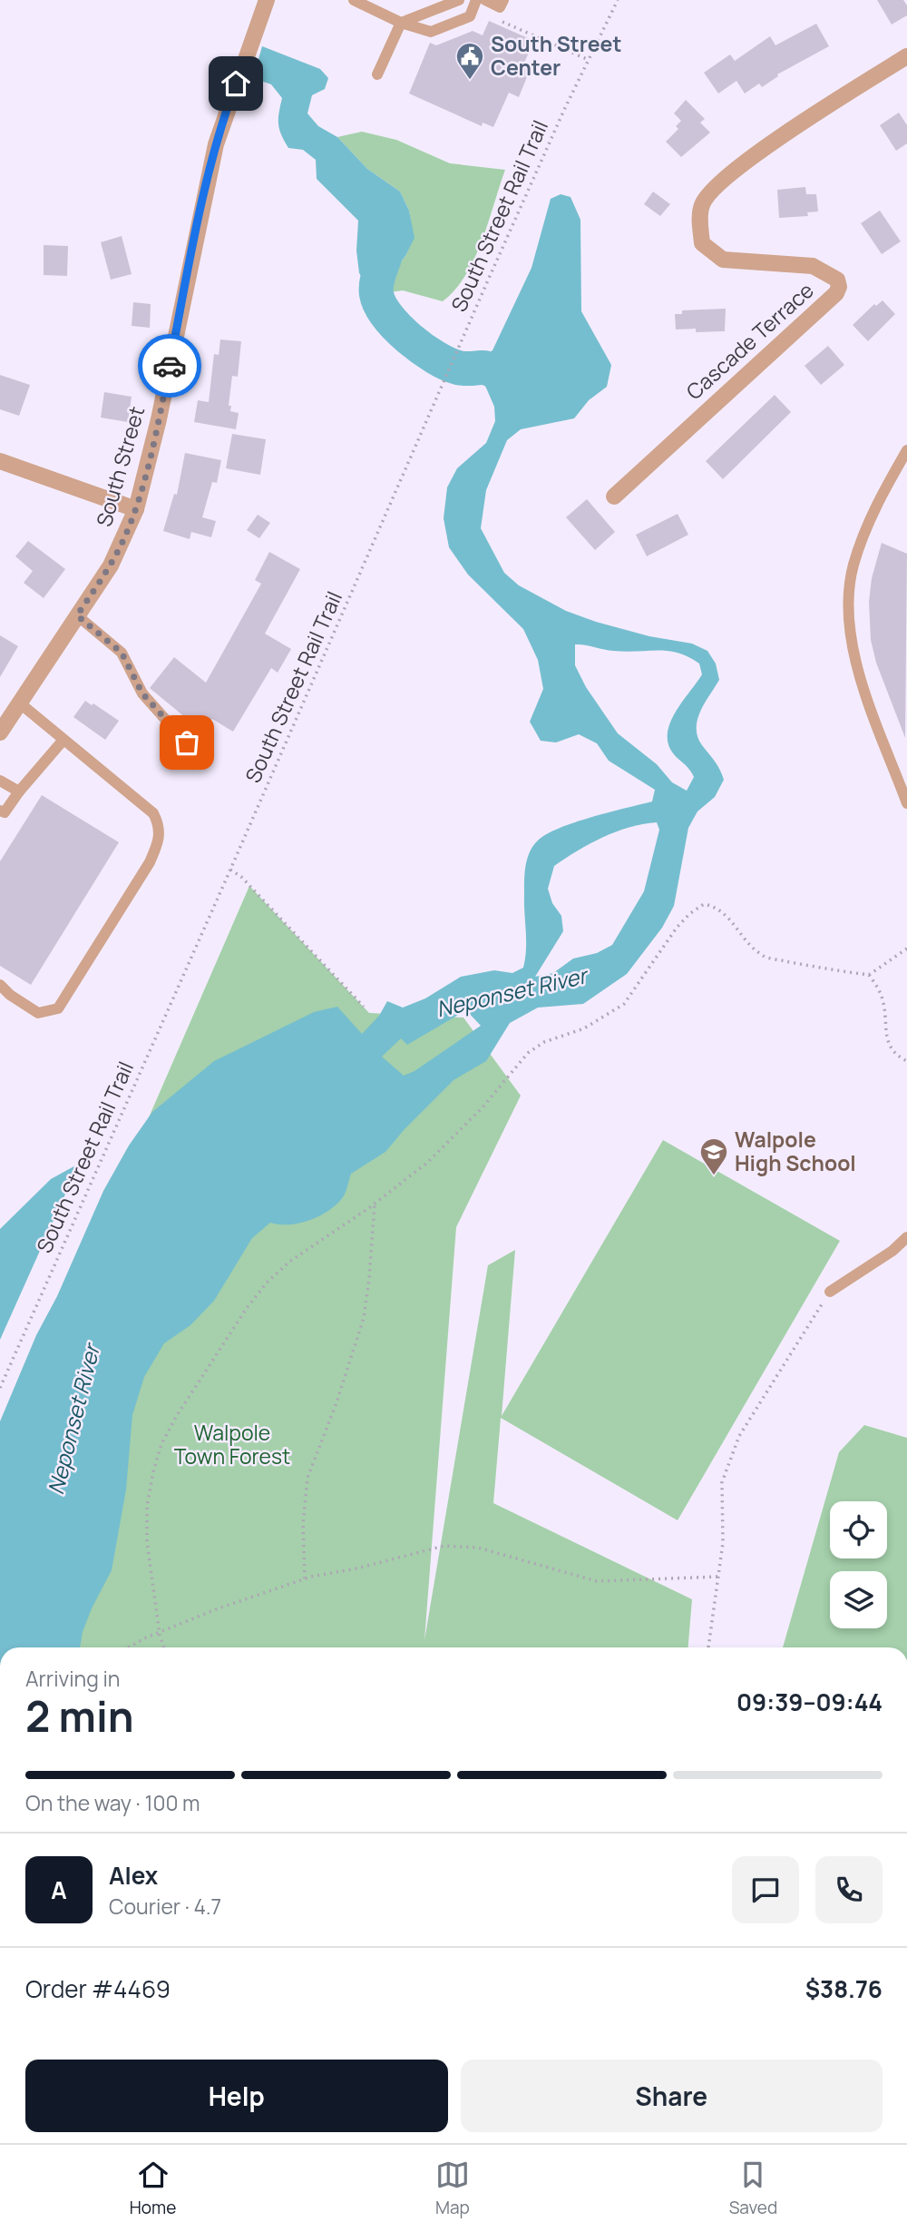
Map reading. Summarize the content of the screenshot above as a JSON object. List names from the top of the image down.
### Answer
{
  "streets": {
    "street": ["Cascade Terrace", "South Street"],
    "path": ["South Street Rail Trail"]
  },
  "water": ["Neponset River"],
  "parks": ["Walpole Town Forest"],
  "places": {
    "public building": ["South Street Center"],
    "school or university": ["Walpole High School"]
  },
  "page": {
    "heading": ["2 min", "Arriving in", "09:39–09:44"],
    "panel": [
      "Alex",
      "Courier · 4.7",
      "Order #4469",
      "$38.76"
    ],
    "bar": "On the way · 100 m",
    "round": "A",
    "buttons": ["Help", "Share"],
    "tabs": ["Home", "Map", "Saved"]
  }
}
